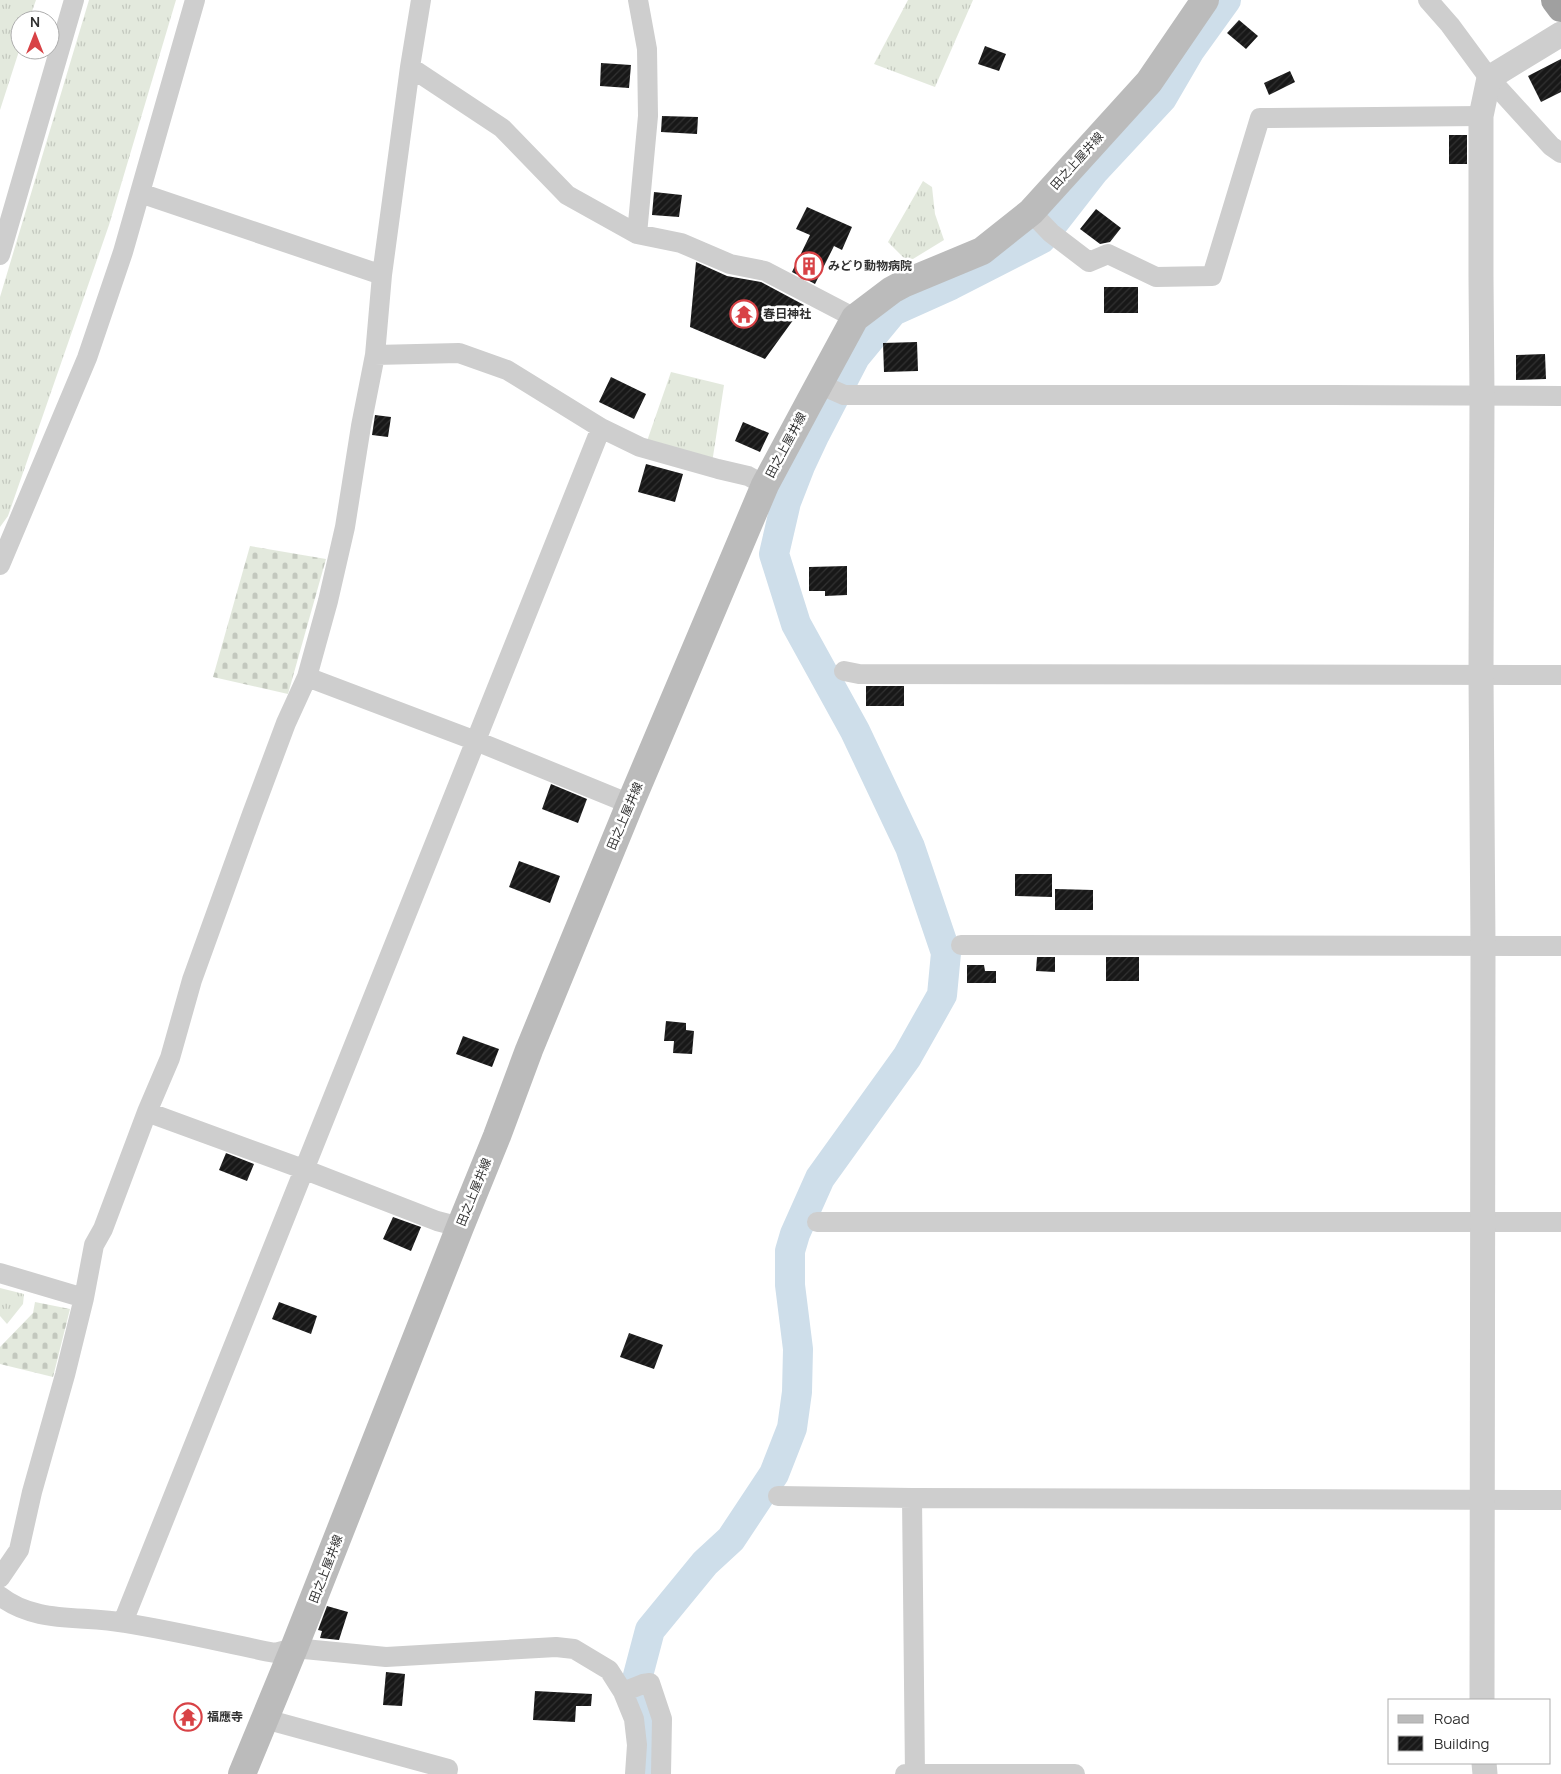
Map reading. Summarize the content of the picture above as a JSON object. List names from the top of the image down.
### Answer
{
  "streets": {
    "main road": ["田之上屋井線"]
  },
  "places": {
    "building": ["みどり動物病院"],
    "temple": ["春日神社", "福應寺"]
  },
  "legend": ["Road", "Building"],
  "north": "top"
}
